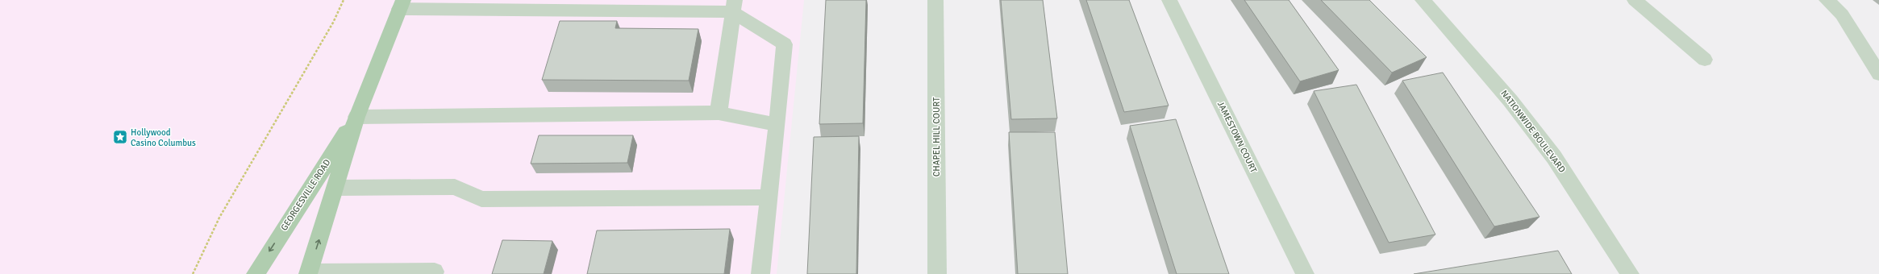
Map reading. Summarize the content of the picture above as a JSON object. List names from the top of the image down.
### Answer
{
  "streets": {
    "main road": ["GEORGESVILLE ROAD"],
    "street": ["NATIONWIDE BOULEVARD", "CHAPEL HILL COURT", "JAMESTOWN COURT"]
  },
  "places": {
    "place": ["Hollywood Casino Columbus"]
  }
}
